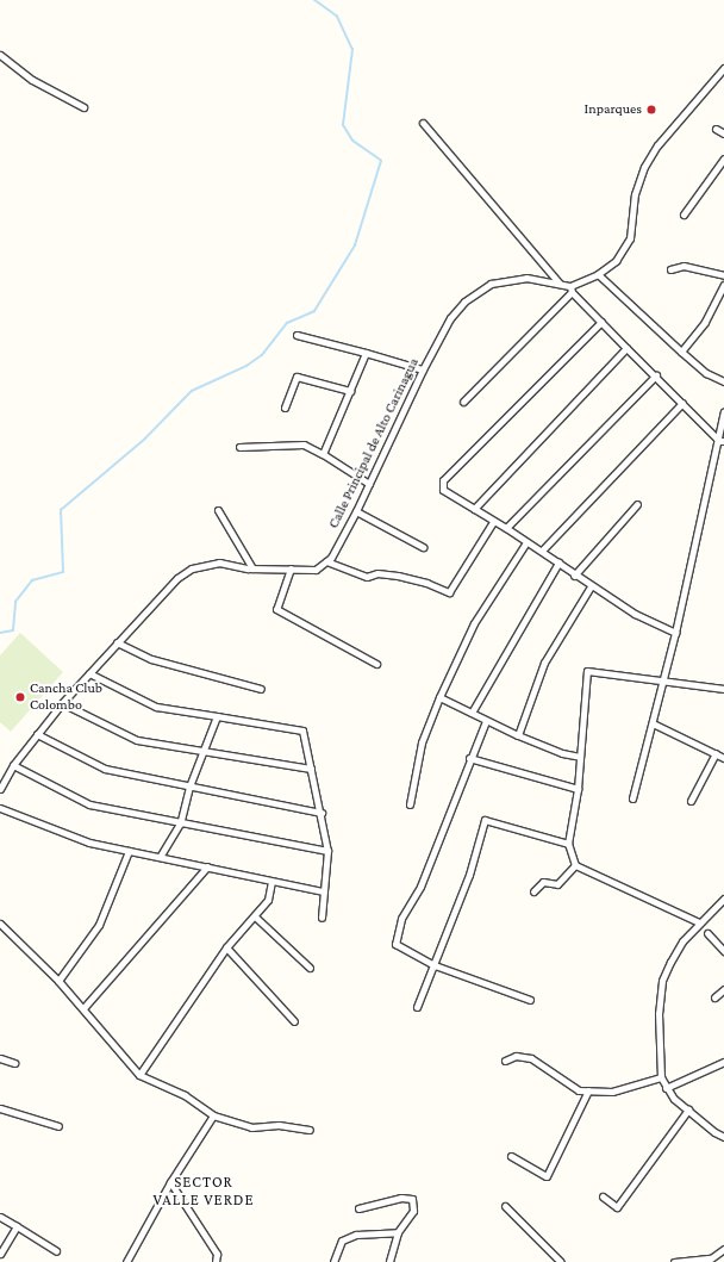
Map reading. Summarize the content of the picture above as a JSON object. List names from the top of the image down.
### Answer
{
  "streets": {
    "street": ["Calle Principal de Alto Carinagua"]
  },
  "districts": ["SECTOR VALLE VERDE"],
  "places": ["Inparques", "Cancha Club Colombo"]
}
